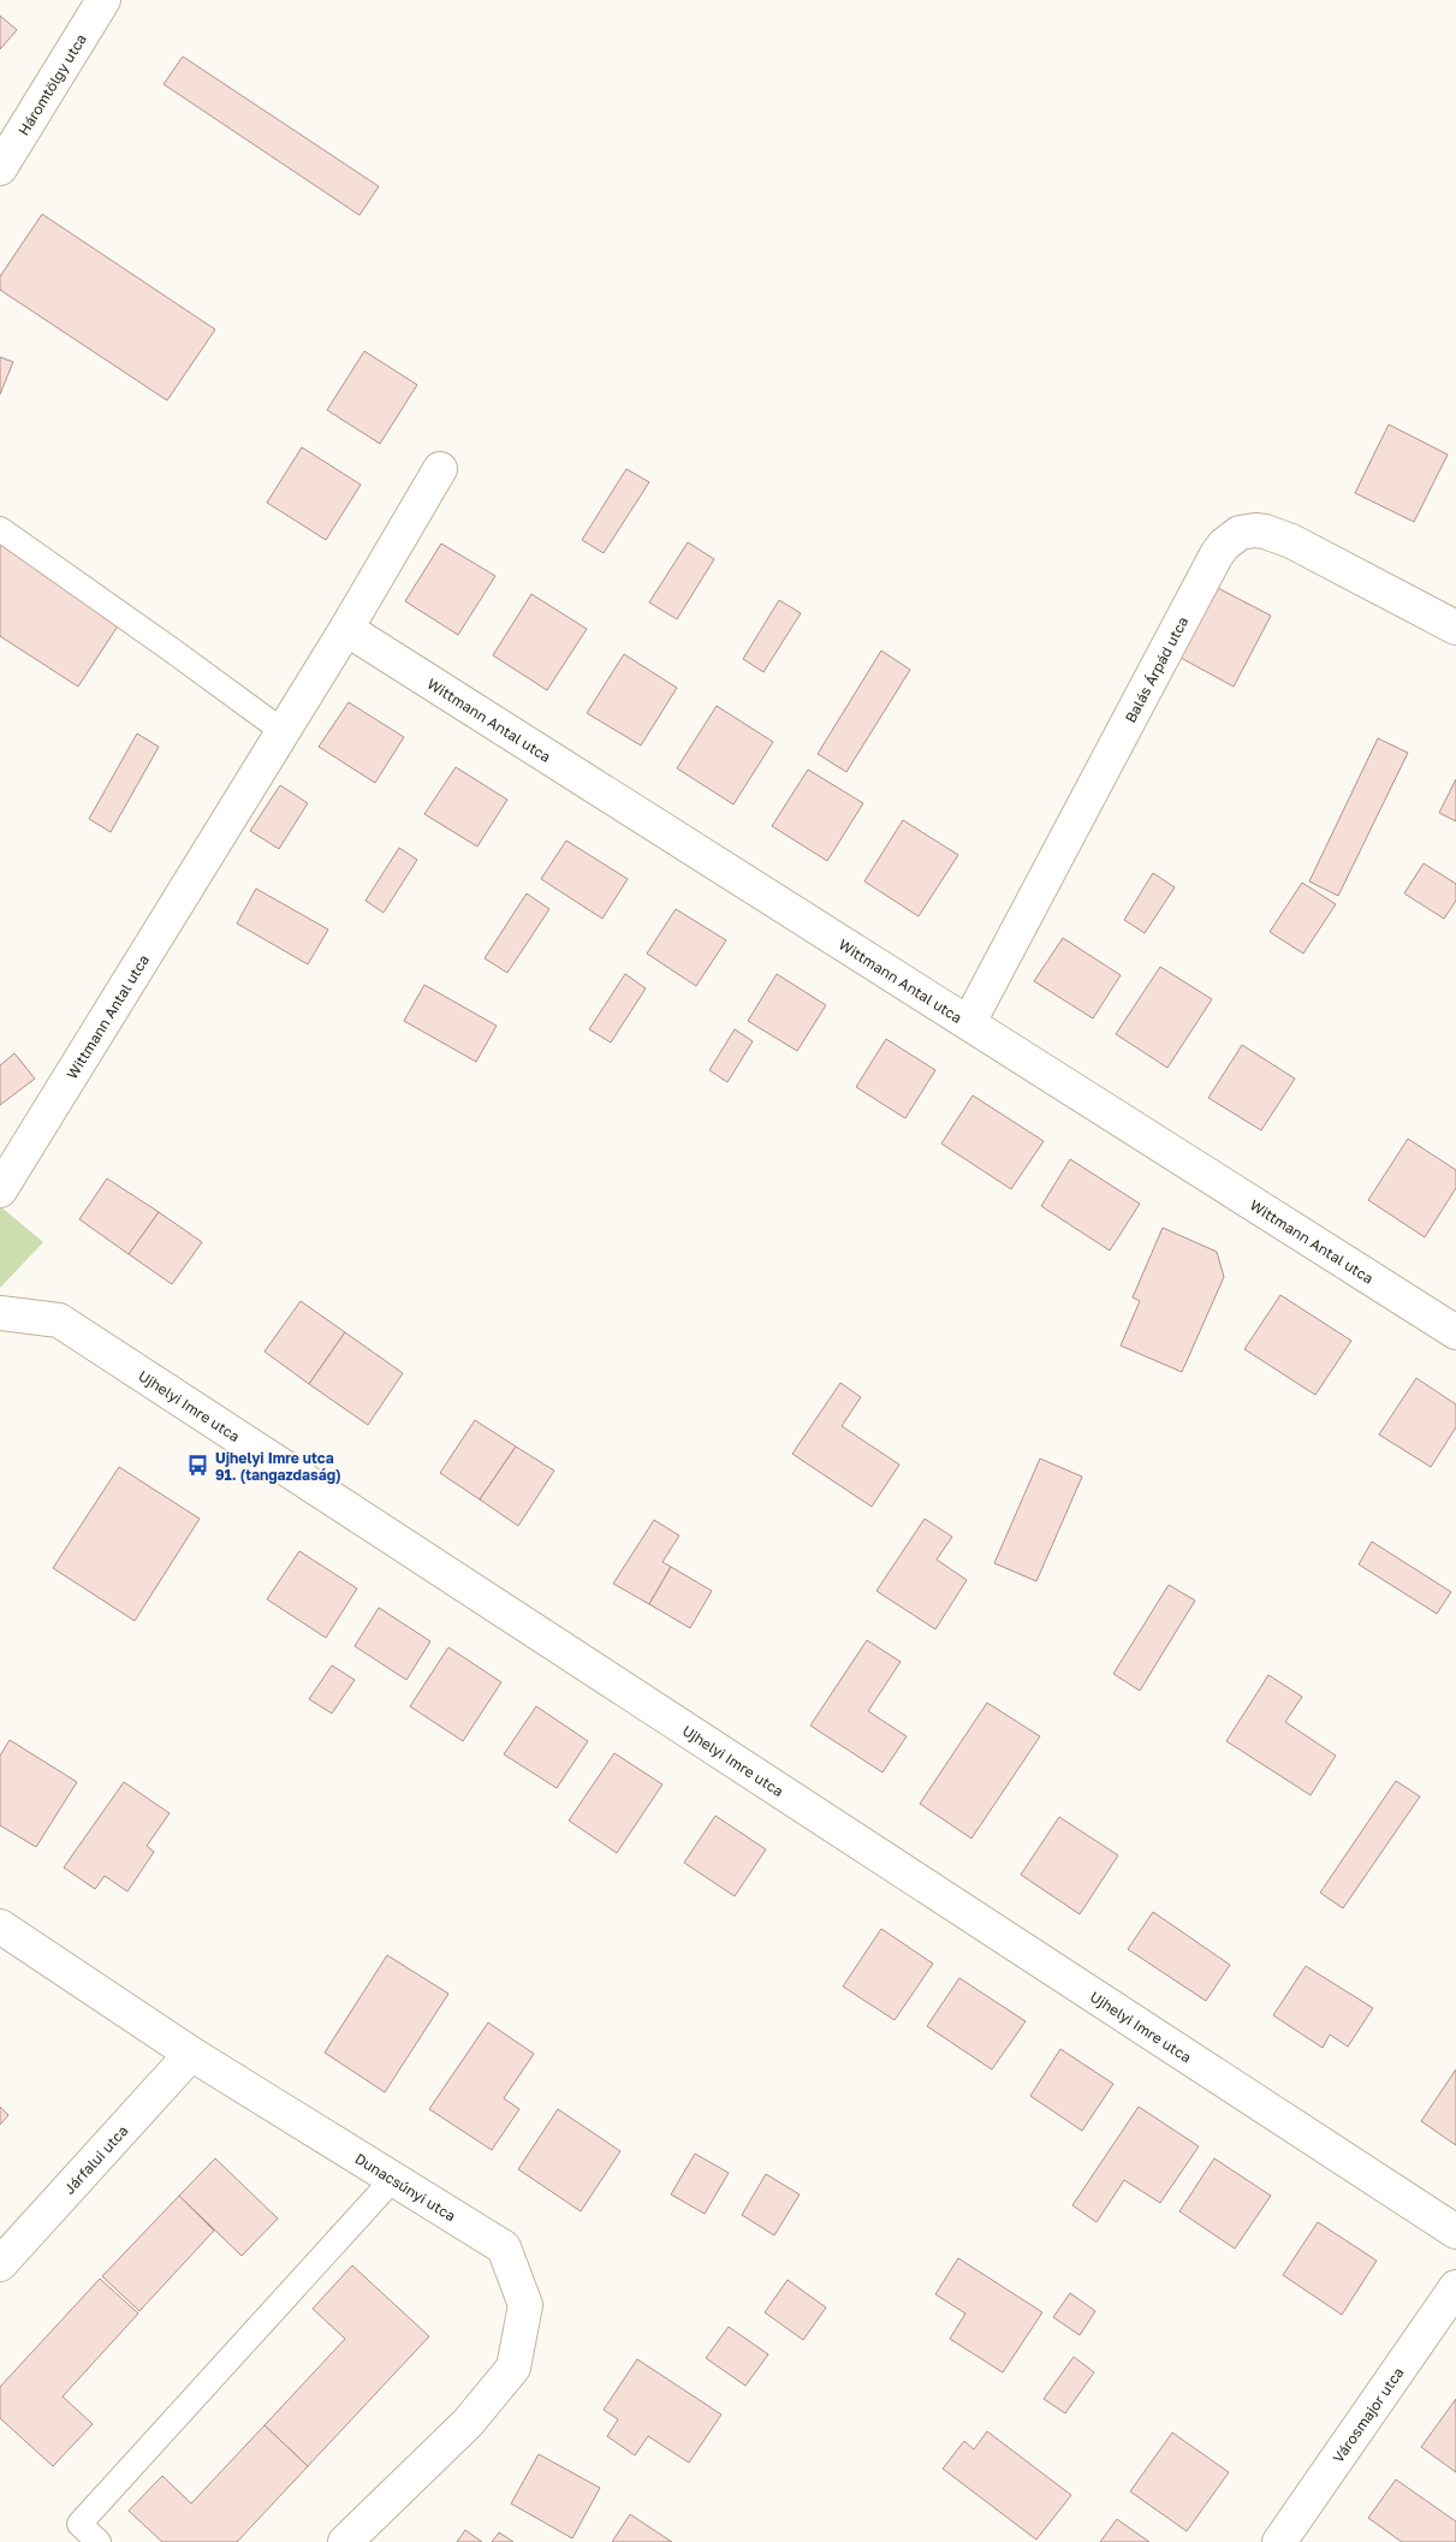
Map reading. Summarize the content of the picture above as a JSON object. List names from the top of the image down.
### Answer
{
  "streets": {
    "street": [
      "Háromtölgy utca",
      "Balás Árpád utca",
      "Wittmann Antal utca",
      "Ujhelyi Imre utca",
      "Járfalui utca",
      "Dunacsúnyi utca",
      "Városmajor utca"
    ]
  },
  "crossings": [
    ["Balás Árpád utca", "Wittmann Antal utca"],
    ["Járfalui utca", "Dunacsúnyi utca"]
  ],
  "places": {
    "bus stop": ["Ujhelyi Imre utca 91. (tangazdaság)"]
  }
}
